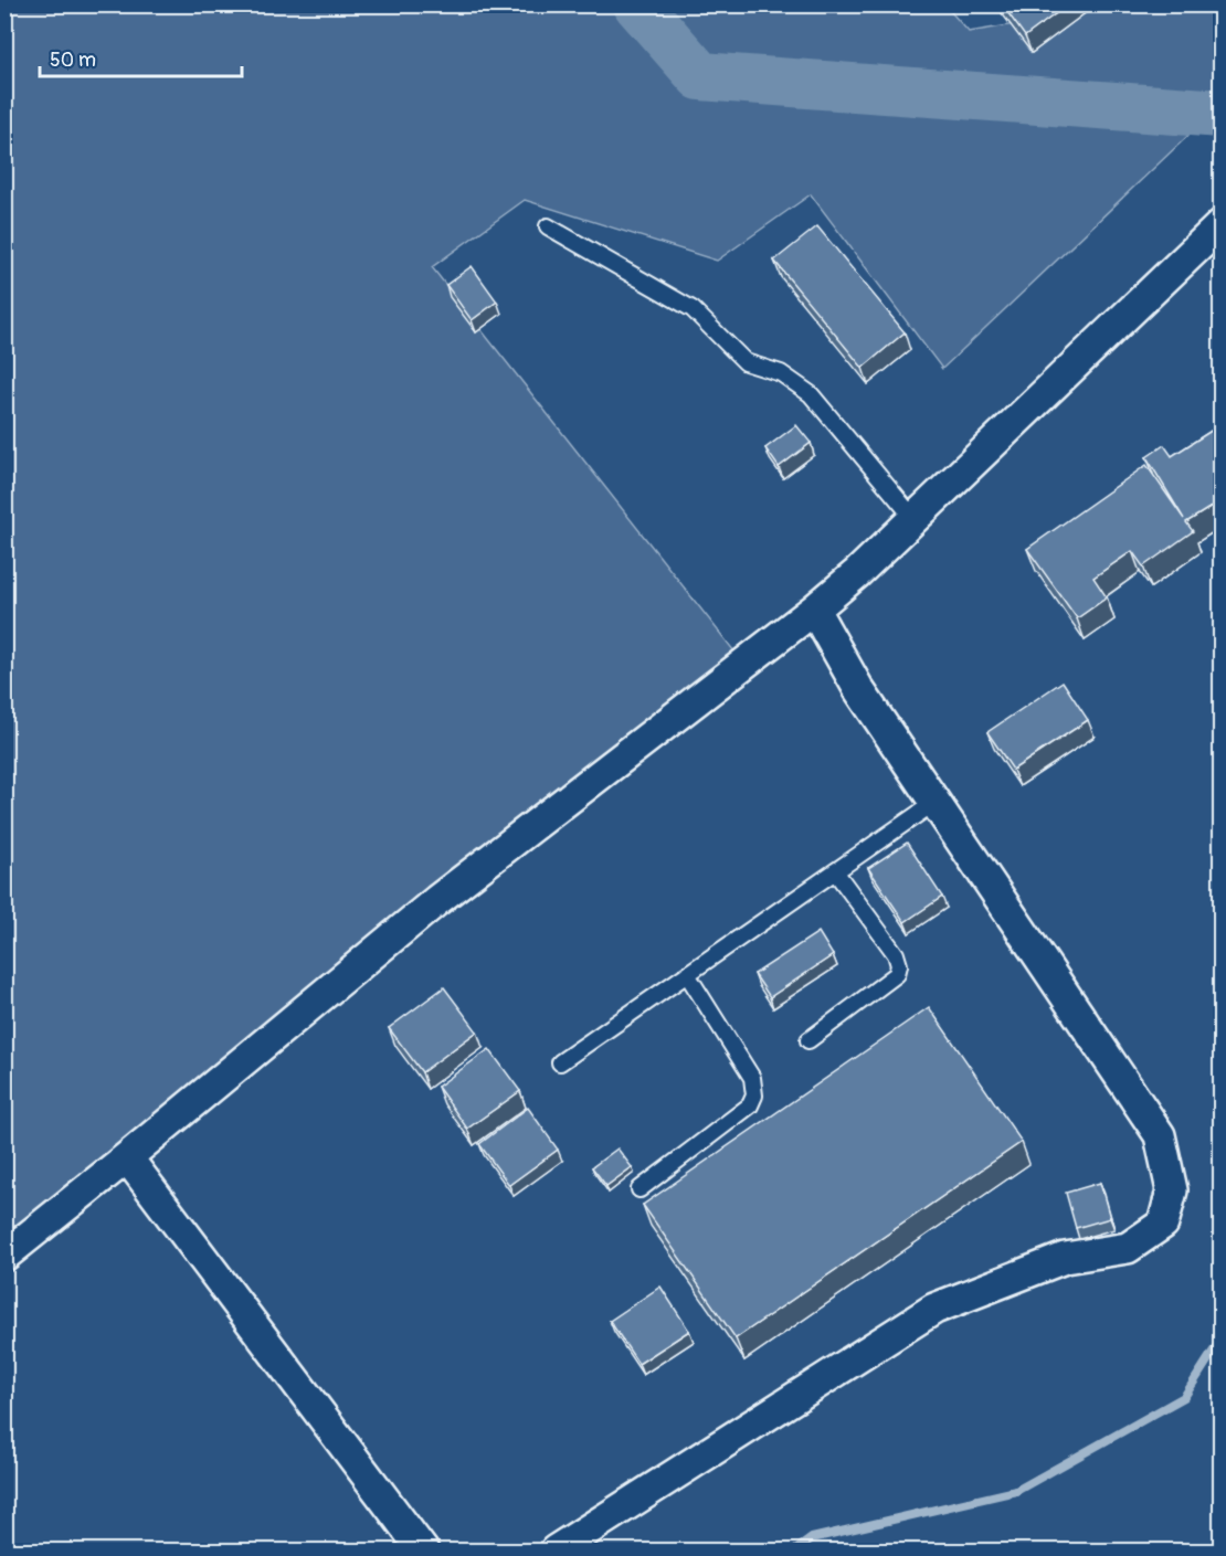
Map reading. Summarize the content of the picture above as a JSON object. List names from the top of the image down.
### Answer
{
  "scale_bar": "50 m"
}
